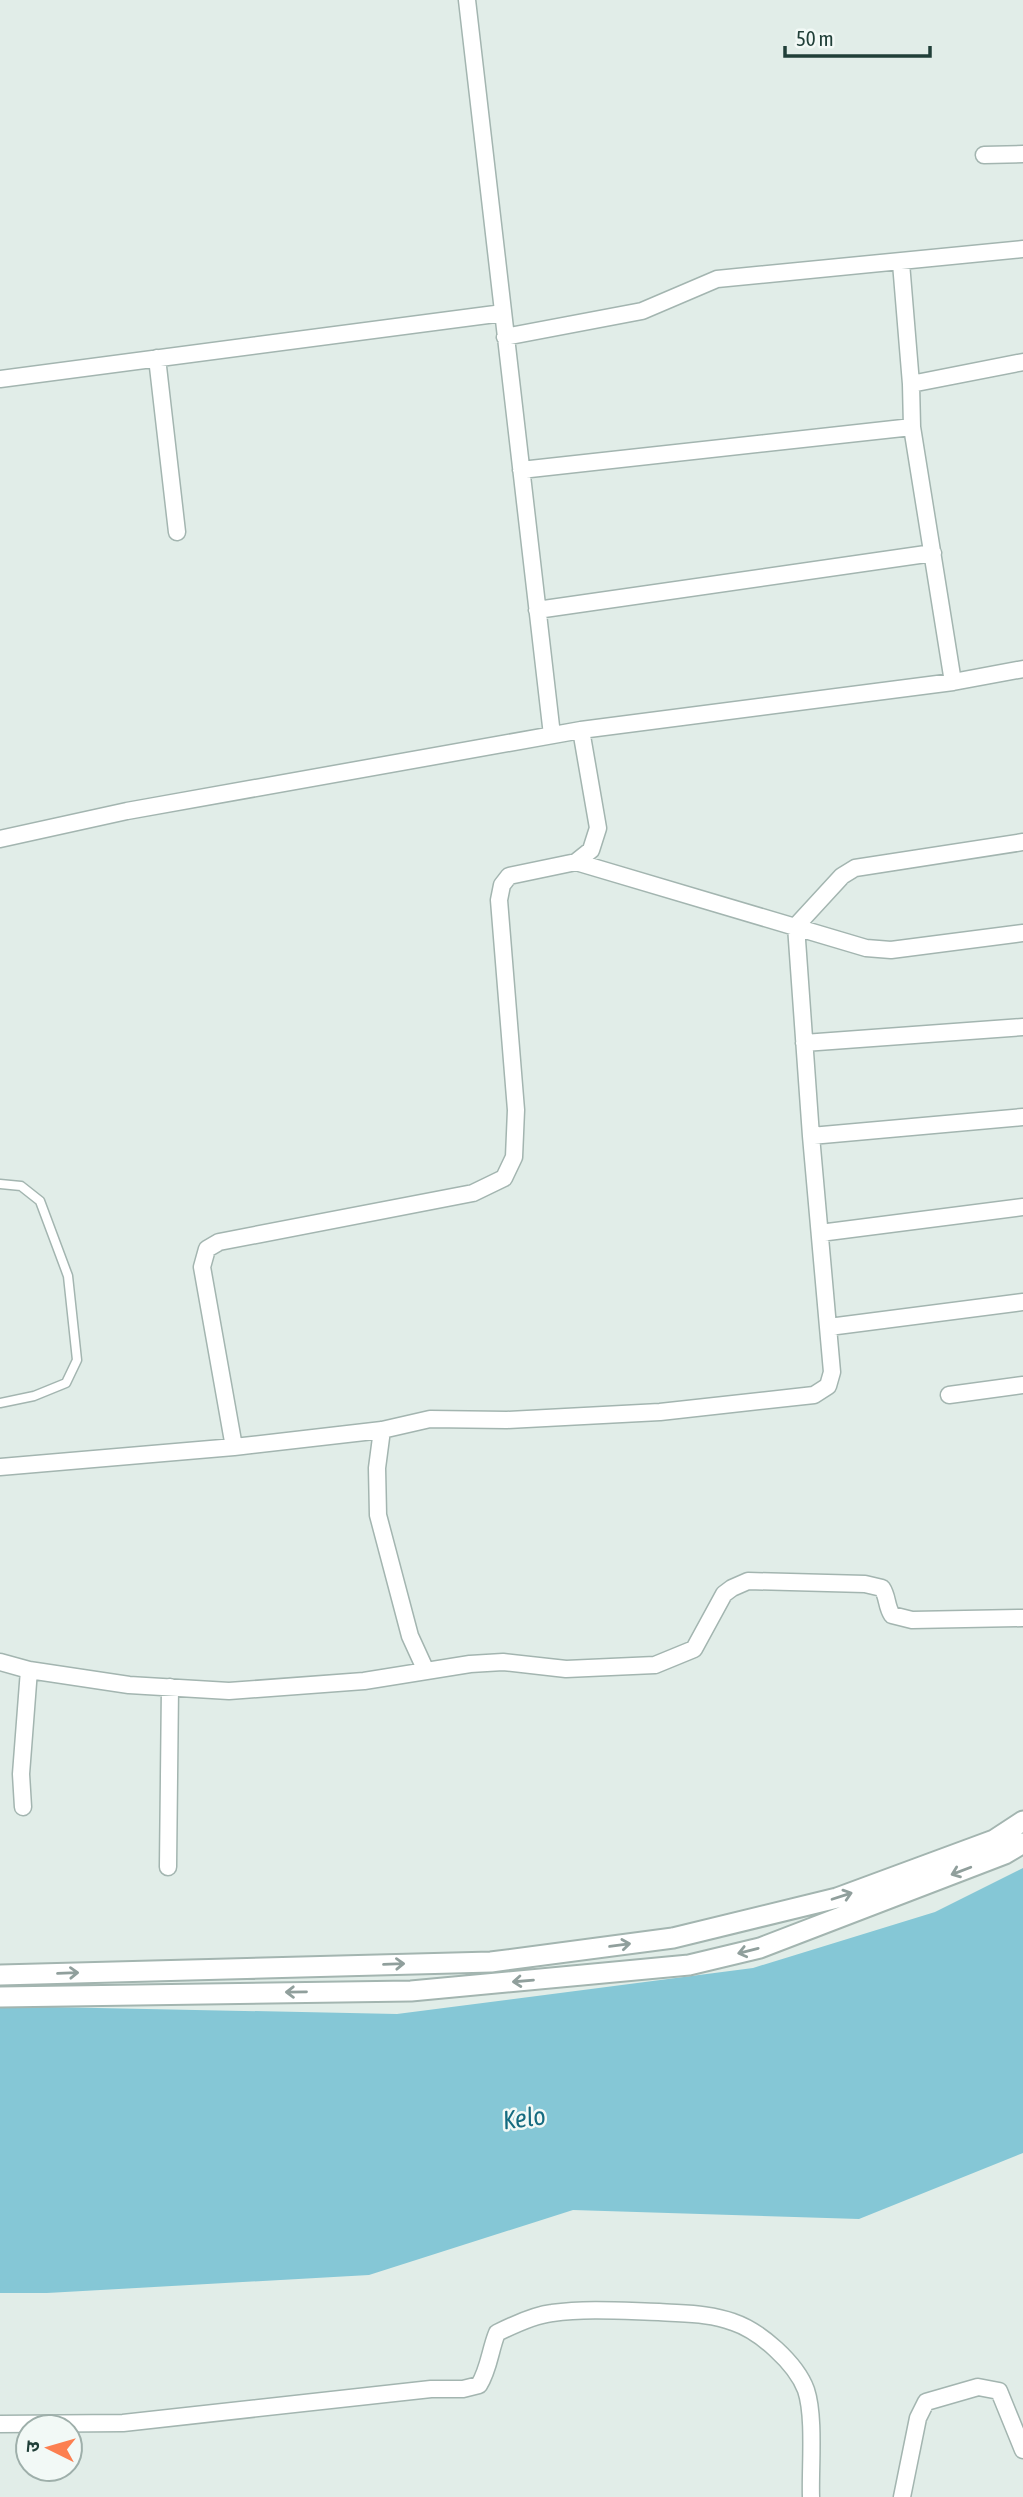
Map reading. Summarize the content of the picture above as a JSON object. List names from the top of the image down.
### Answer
{
  "water": ["Kelo"],
  "scale_bar": "50 m",
  "north": "left"
}
